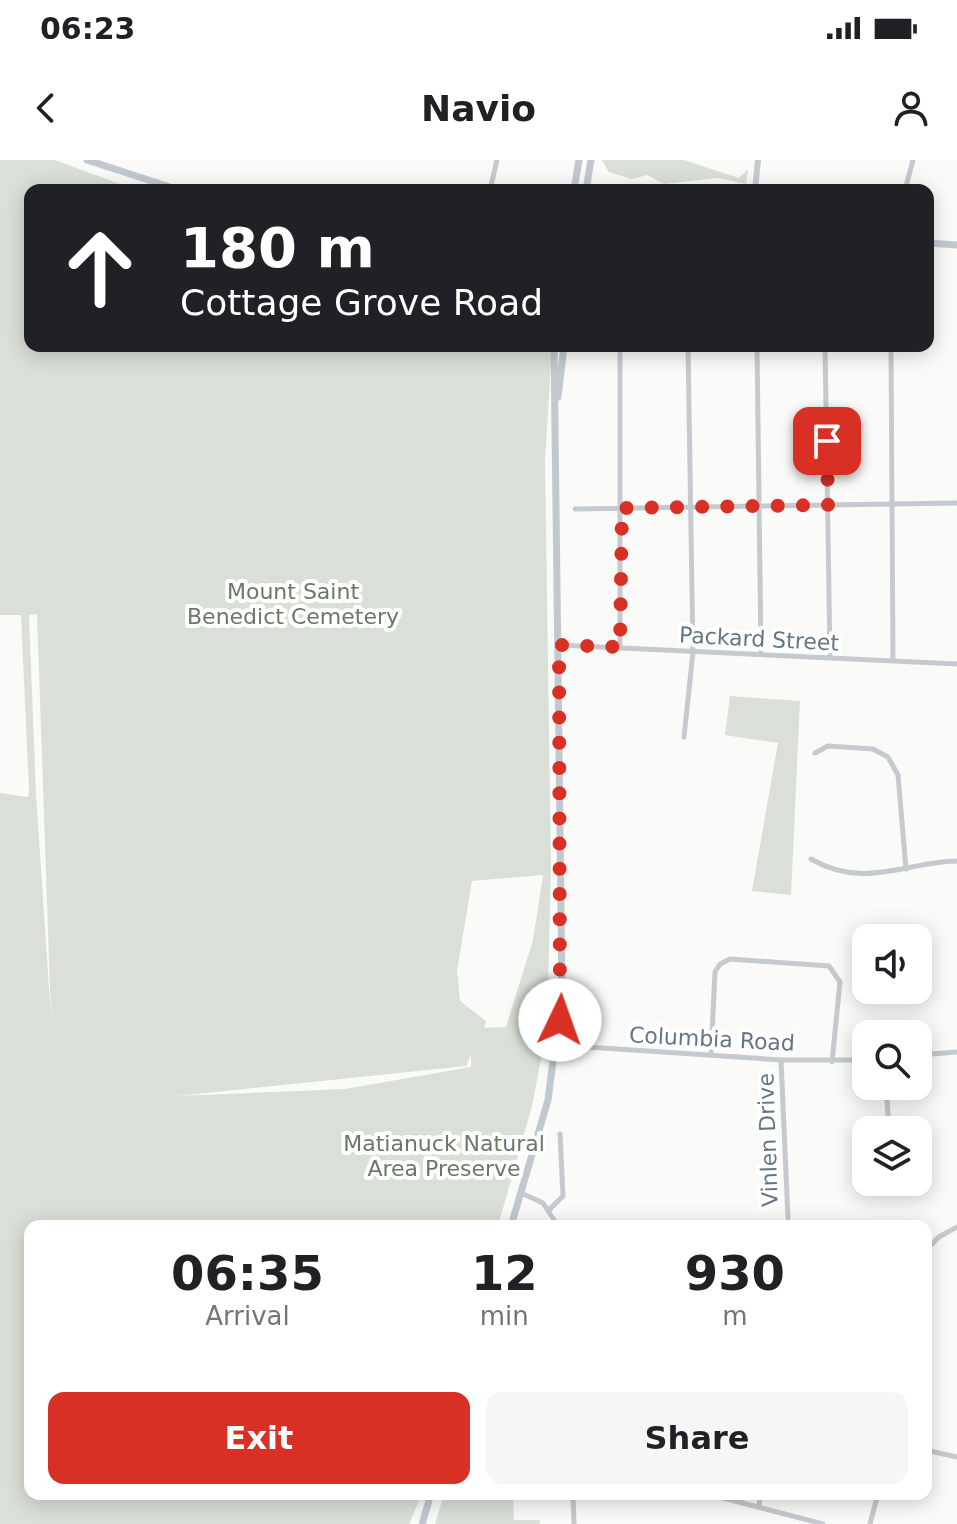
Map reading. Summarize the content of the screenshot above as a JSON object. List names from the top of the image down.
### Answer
{
  "streets": {
    "street": ["Packard Street", "Columbia Road", "Vinlen Drive"]
  },
  "crossings": [
    ["Columbia Road", "Vinlen Drive"]
  ],
  "parks": ["Mount Saint Benedict Cemetery", "Matianuck Natural Area Preserve"],
  "page": {
    "status": "06:23",
    "header": "Navio",
    "turn": ["180 m", "Cottage Grove Road"],
    "eta": [
      "06:35",
      "Arrival",
      "12",
      "min",
      "930",
      "m"
    ],
    "buttons": ["Exit", "Share"]
  }
}
